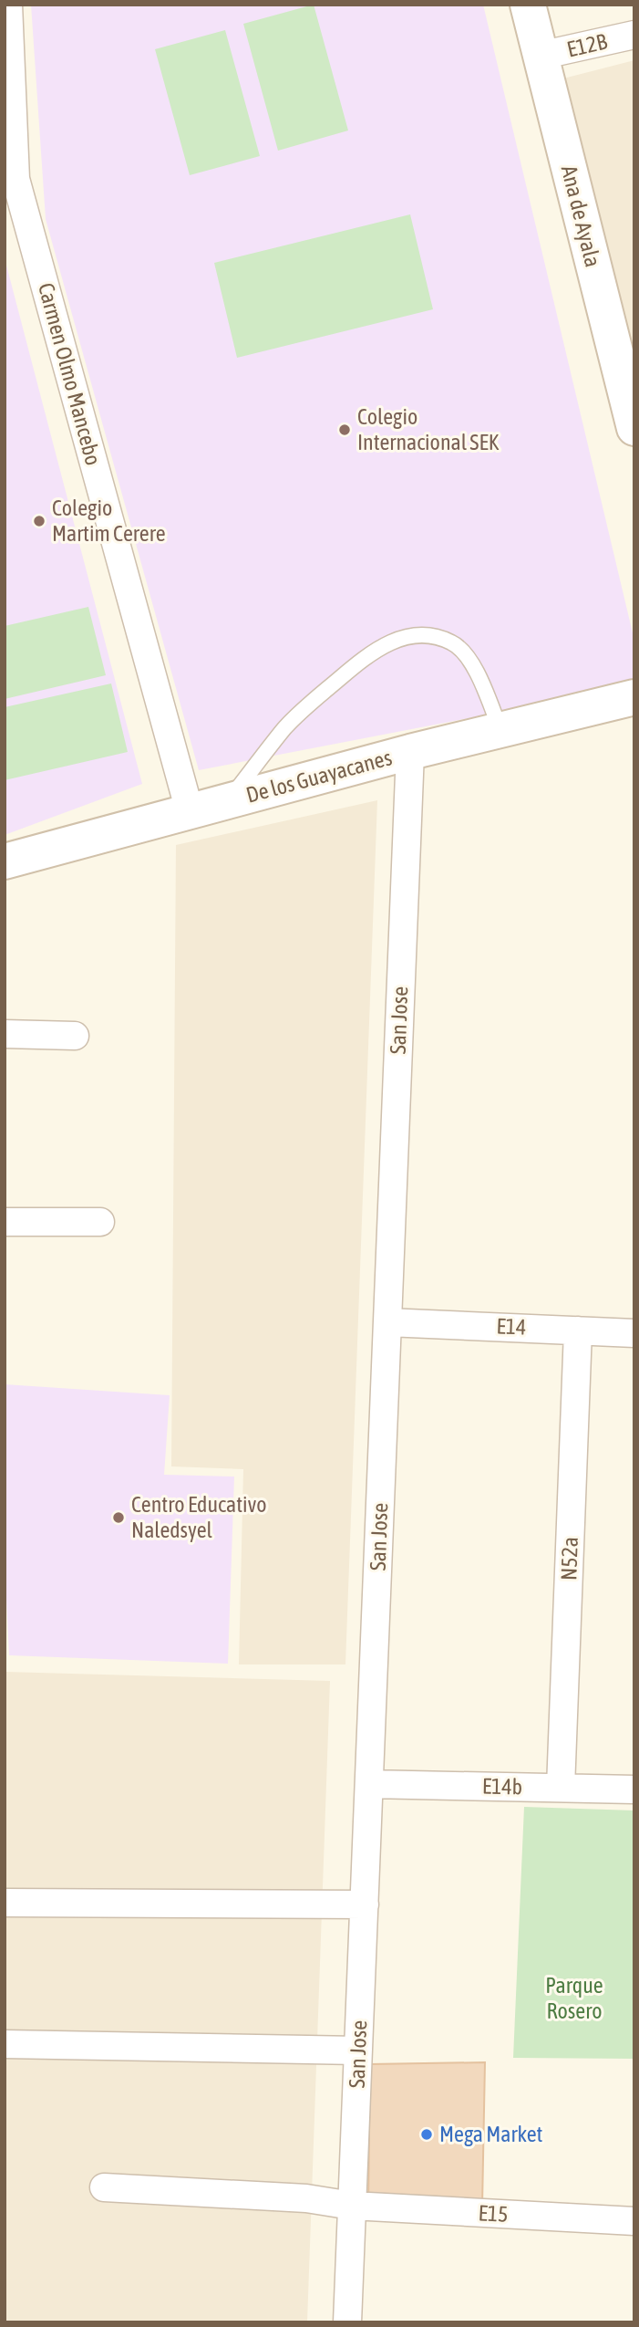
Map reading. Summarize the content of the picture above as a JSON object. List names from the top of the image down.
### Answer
{
  "streets": {
    "street": [
      "E12B",
      "Ana de Ayala",
      "Carmen Olmo Mancebo",
      "De los Guayacanes",
      "San Jose",
      "E14",
      "N52a",
      "E14b",
      "E15"
    ]
  },
  "crossings": [
    ["E12B", "Ana de Ayala"],
    ["Carmen Olmo Mancebo", "De los Guayacanes"],
    ["De los Guayacanes", "San Jose"],
    ["San Jose", "E14"],
    ["San Jose", "E14b"],
    ["San Jose", "E15"],
    ["E14", "N52a"],
    ["N52a", "E14b"]
  ],
  "parks": ["Parque Rosero"],
  "places": [
    "Colegio Internacional SEK",
    "Colegio Martim Cerere",
    "Centro Educativo Naledsyel",
    "Mega Market"
  ]
}
